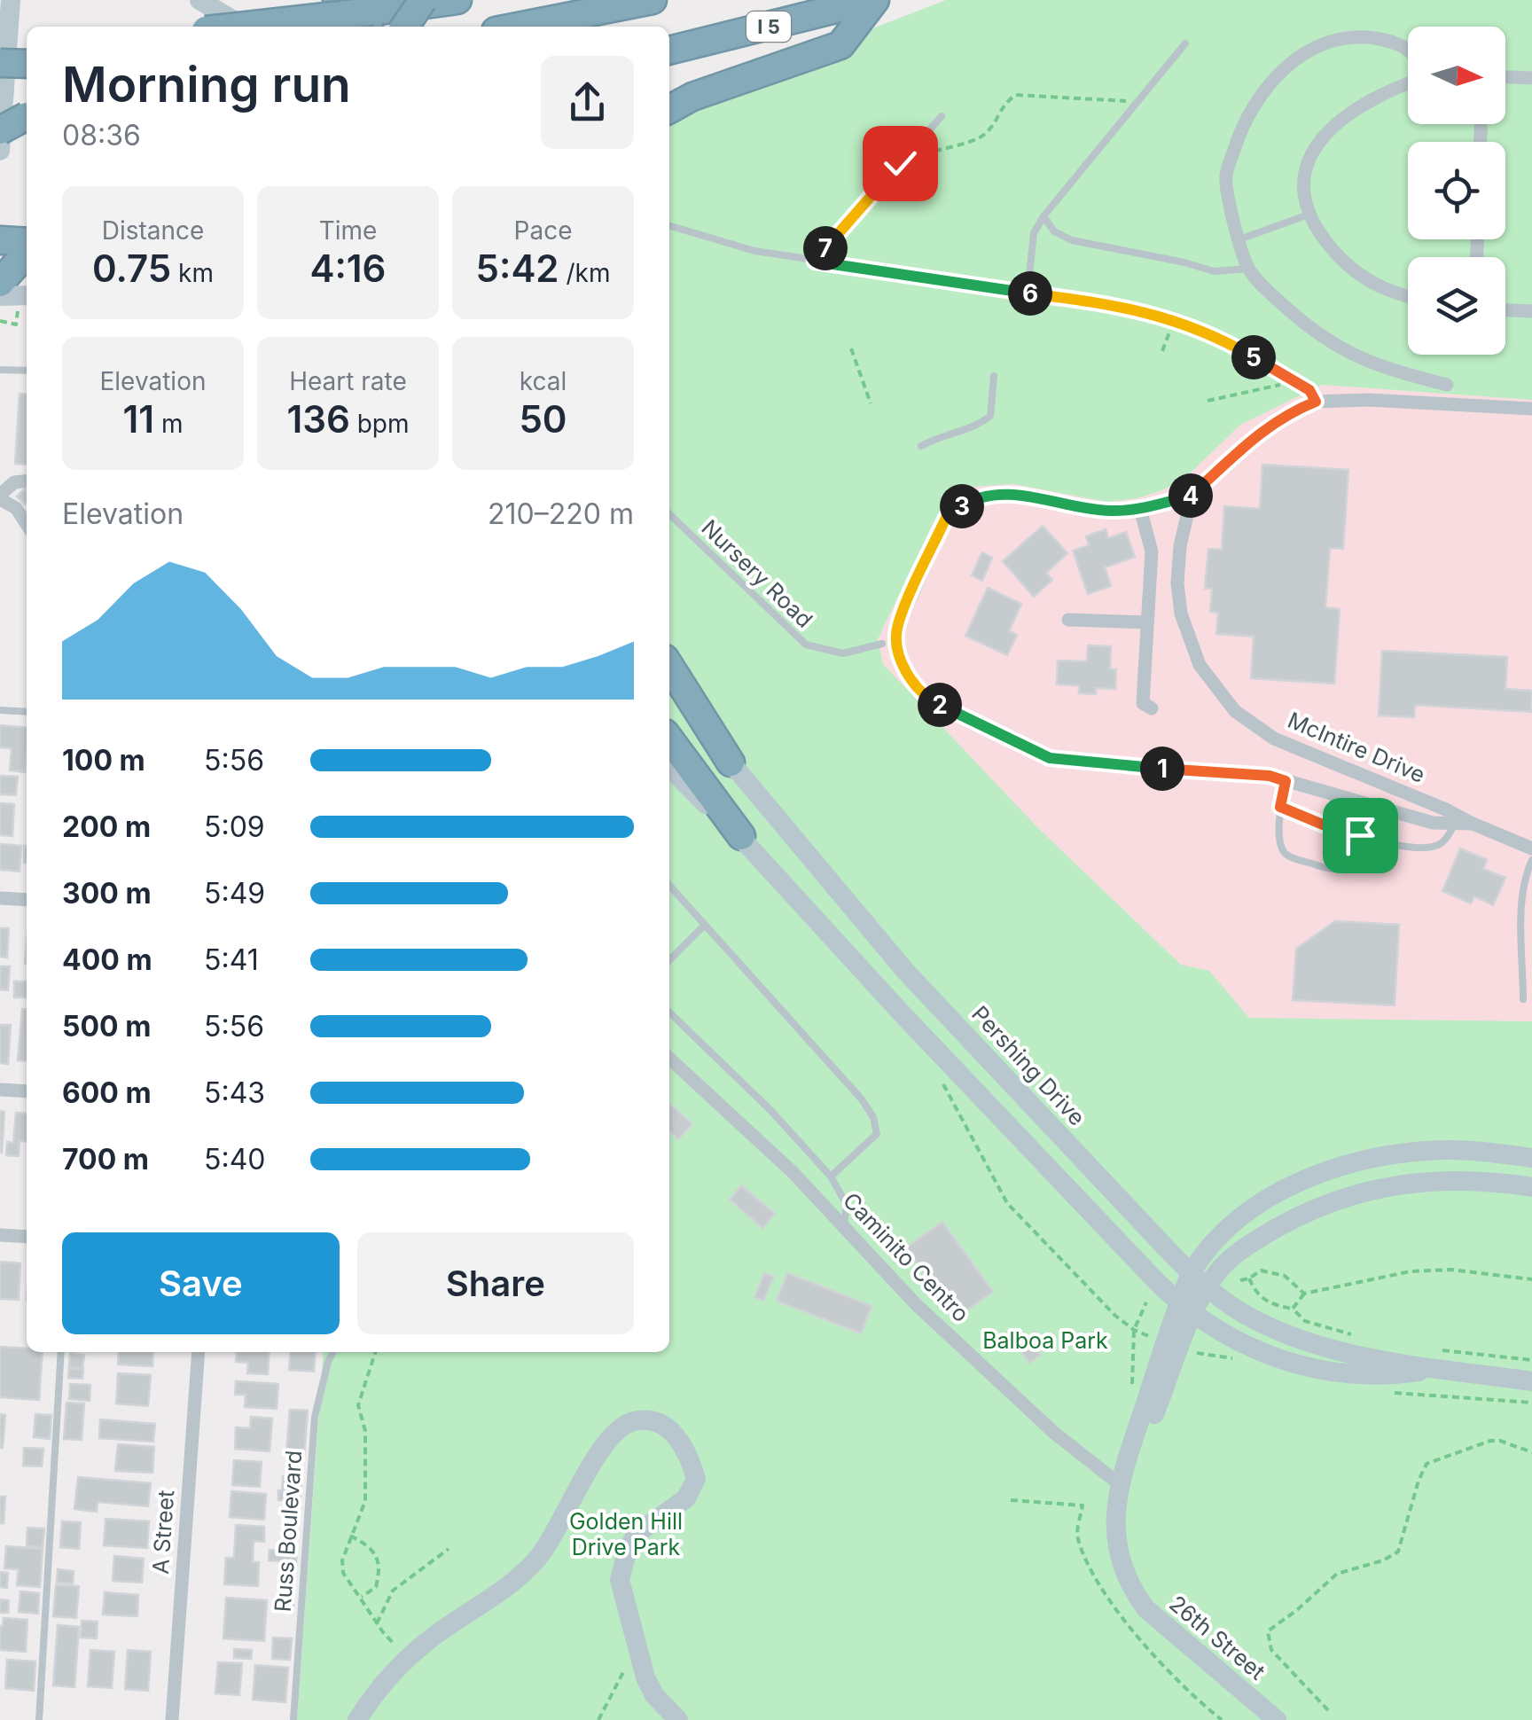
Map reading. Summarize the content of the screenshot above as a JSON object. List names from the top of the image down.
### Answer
{
  "streets": {
    "highway": ["I 5"],
    "main road": ["Pershing Drive", "26th Street"],
    "street": ["McIntire Drive", "Caminito Centro", "A Street"],
    "lane": ["Nursery Road", "Russ Boulevard"]
  },
  "crossings": [
    ["Pershing Drive", "26th Street"],
    ["Caminito Centro", "26th Street"]
  ],
  "parks": ["Balboa Park", "Golden Hill Drive Park"],
  "north": "right",
  "page": {
    "heading": ["Morning run", "08:36"],
    "stats": [
      ["Distance", "0.75 km"],
      ["Time", "4:16"],
      ["Pace", "5:42 /km"],
      ["Elevation", "11 m"],
      ["Heart rate", "136 bpm"],
      ["kcal", "50"]
    ],
    "pins": [
      "7",
      "6",
      "5",
      "4",
      "3",
      "2",
      "1"
    ],
    "chart": ["Elevation", "210–220 m"],
    "list": [
      {
        "name": "100 m",
        "note": "5:56"
      },
      {
        "name": "200 m",
        "note": "5:09"
      },
      {
        "name": "300 m",
        "note": "5:49"
      },
      {
        "name": "400 m",
        "note": "5:41"
      },
      {
        "name": "500 m",
        "note": "5:56"
      },
      {
        "name": "600 m",
        "note": "5:43"
      },
      {
        "name": "700 m",
        "note": "5:40"
      }
    ],
    "buttons": ["Save", "Share"]
  }
}
